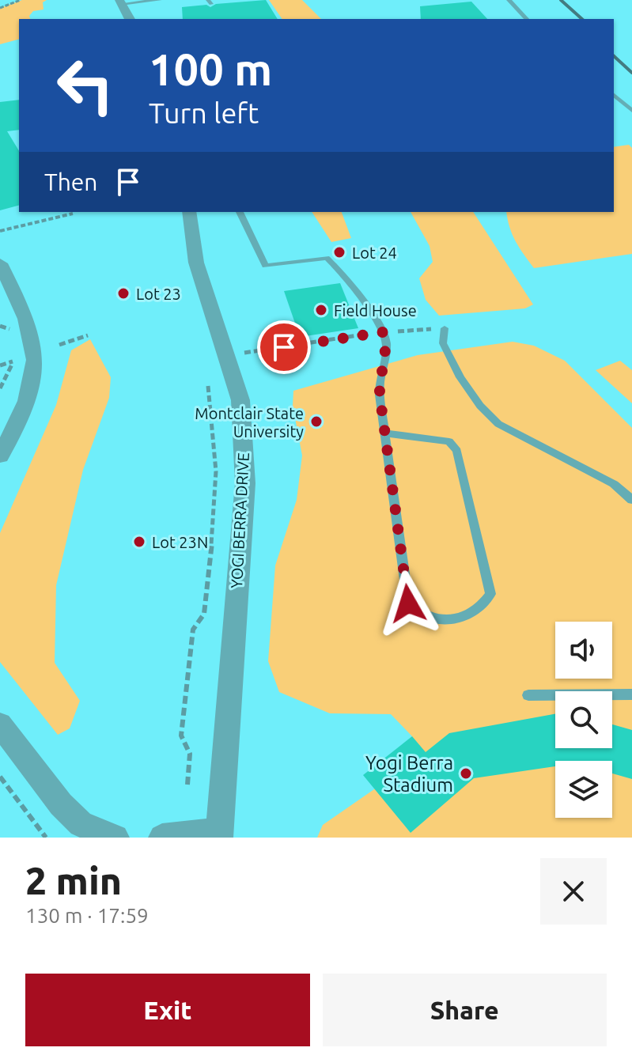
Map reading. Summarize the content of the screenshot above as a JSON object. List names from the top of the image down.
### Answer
{
  "streets": {
    "street": ["YOGI BERRA DRIVE"]
  },
  "places": [
    "Lot 24",
    "Lot 23",
    "Field House",
    "Montclair State University",
    "Lot 23N",
    "Yogi Berra Stadium"
  ],
  "page": {
    "turn": ["100 m", "Turn left"],
    "then": "Then",
    "heading": ["2 min", "130 m · 17:59"],
    "buttons": ["Exit", "Share"]
  }
}
